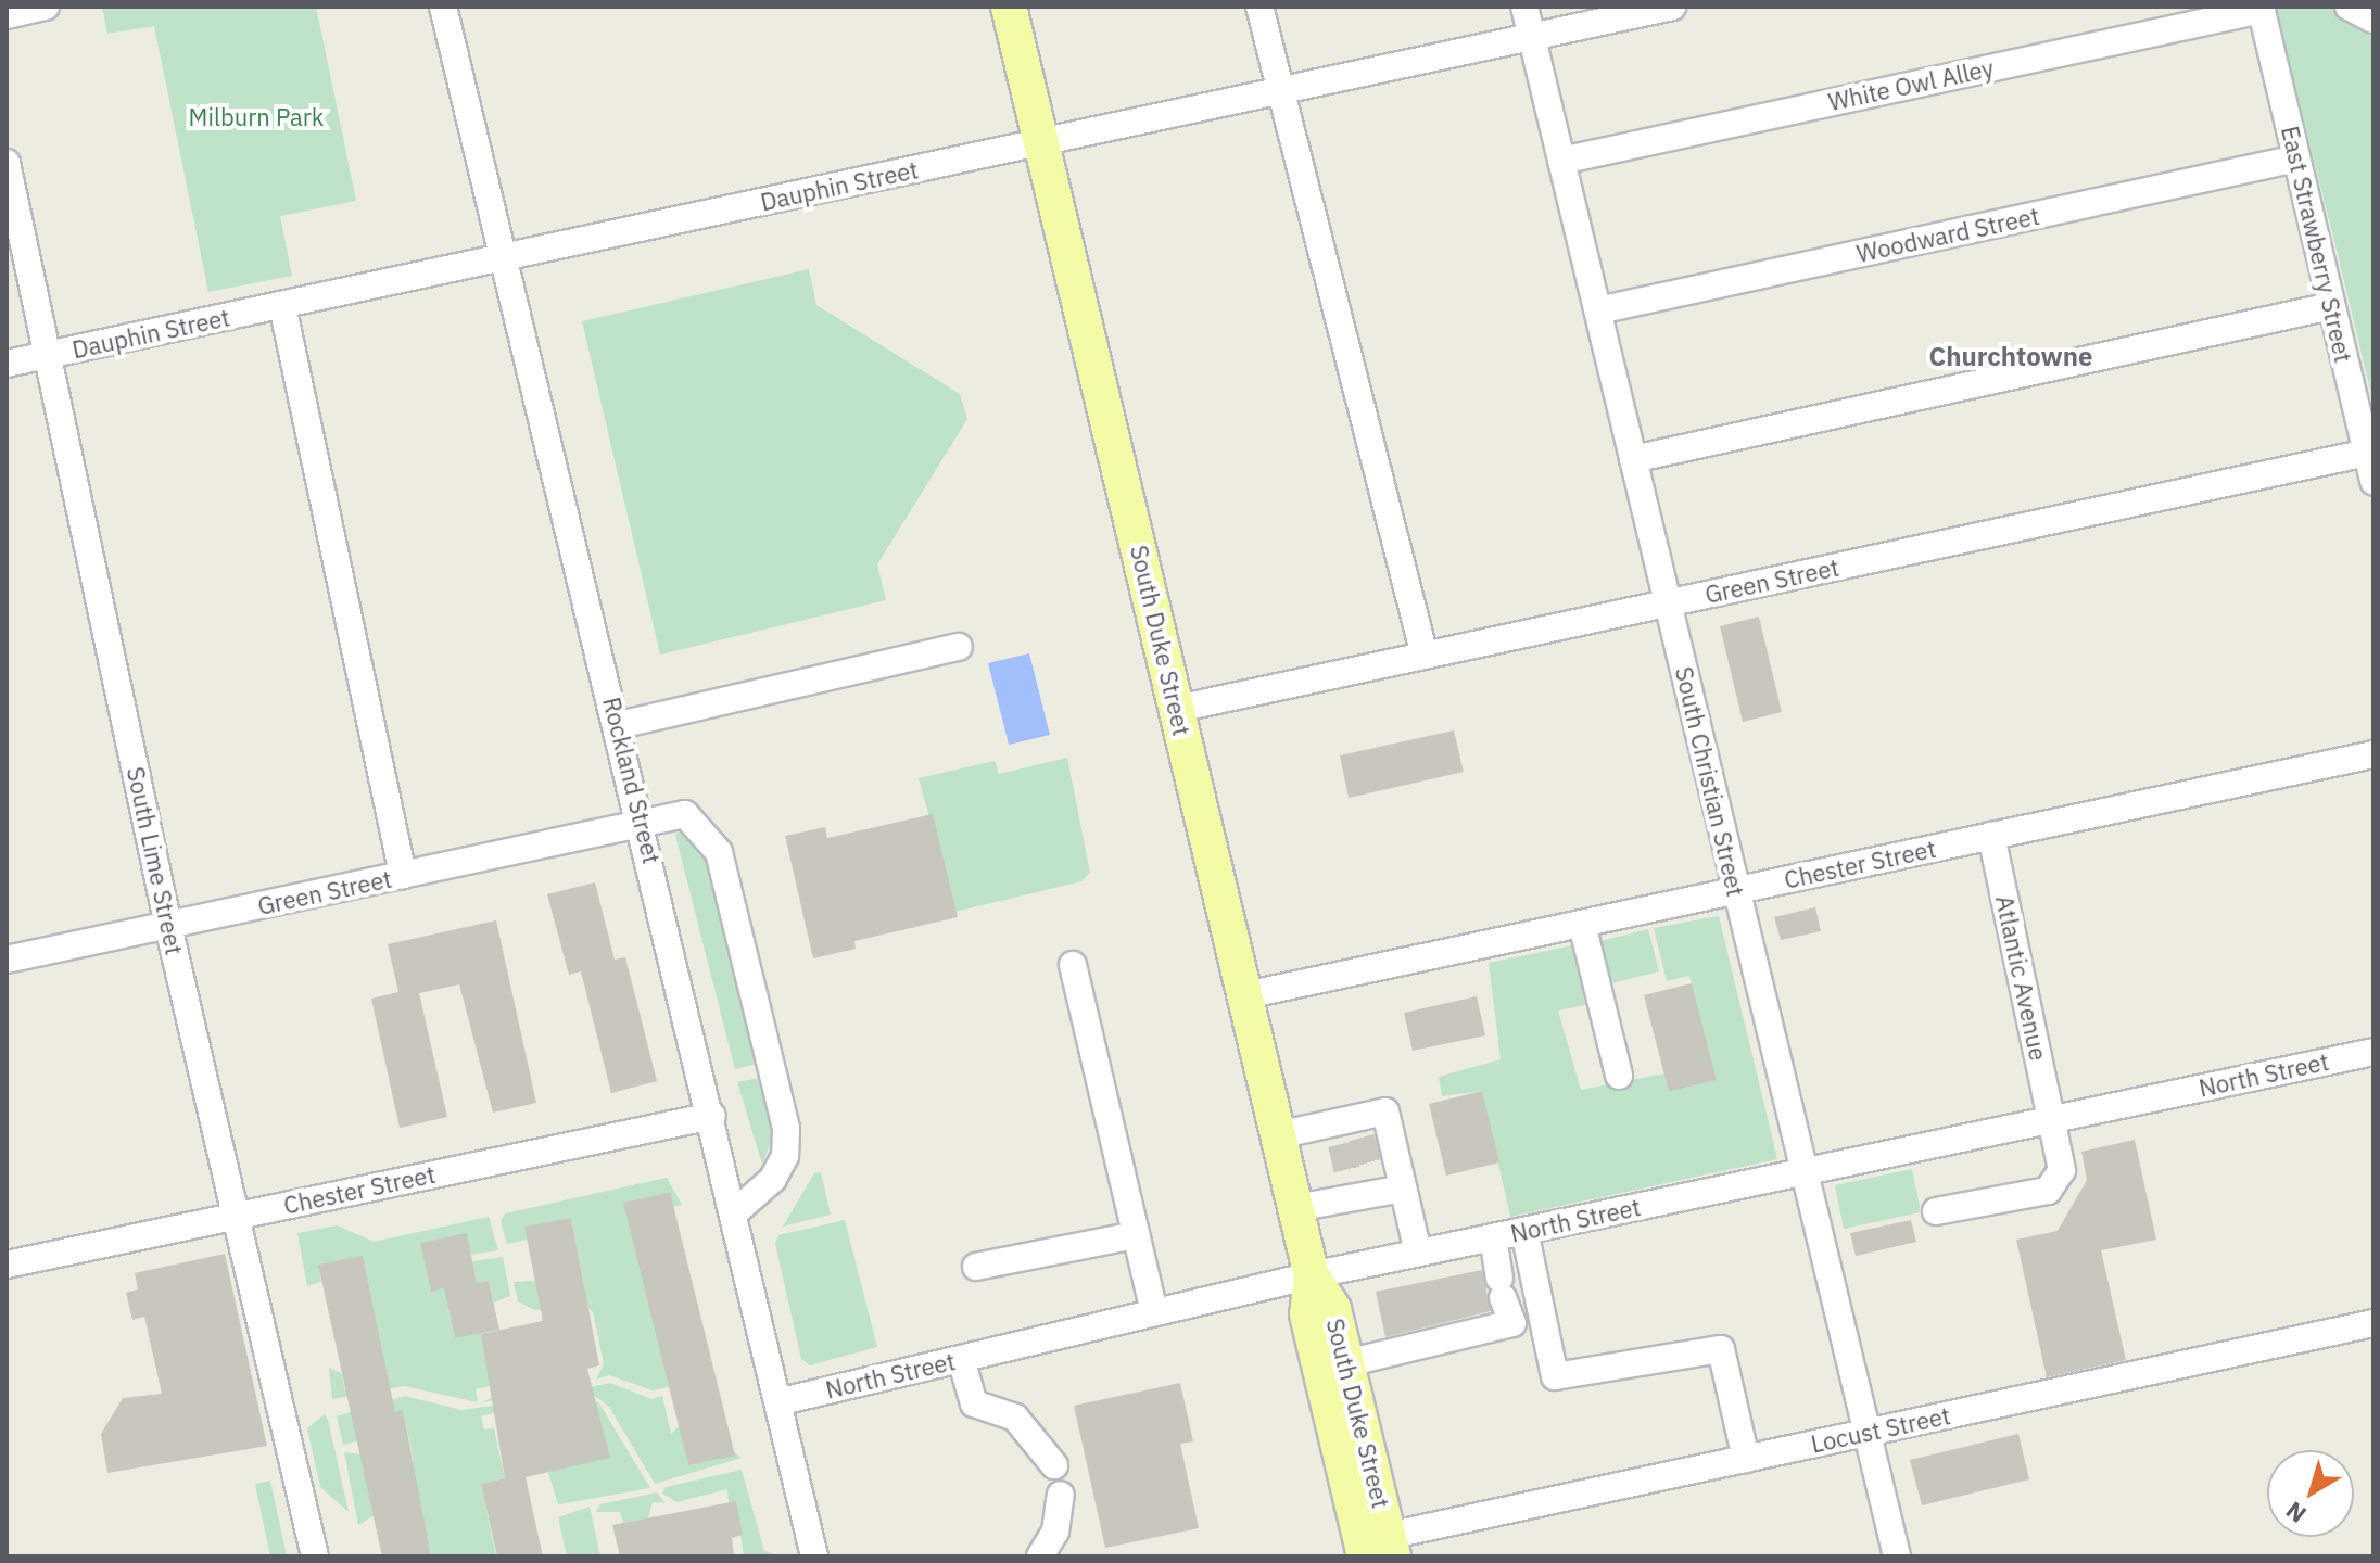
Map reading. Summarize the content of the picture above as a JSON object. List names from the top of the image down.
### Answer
{
  "streets": {
    "main road": ["South Duke Street"],
    "street": [
      "White Owl Alley",
      "Dauphin Street",
      "Woodward Street",
      "East Strawberry Street",
      "Green Street",
      "Rockland Street",
      "South Christian Street",
      "South Lime Street",
      "Chester Street",
      "Atlantic Avenue",
      "North Street",
      "Locust Street"
    ]
  },
  "crossings": [
    ["White Owl Alley", "East Strawberry Street"],
    ["White Owl Alley", "South Christian Street"],
    ["Dauphin Street", "South Duke Street"],
    ["Dauphin Street", "Rockland Street"],
    ["Dauphin Street", "South Christian Street"],
    ["Dauphin Street", "South Lime Street"],
    ["Woodward Street", "East Strawberry Street"],
    ["Woodward Street", "South Christian Street"],
    ["East Strawberry Street", "Green Street"],
    ["Green Street", "South Duke Street"],
    ["Green Street", "Rockland Street"],
    ["Green Street", "South Christian Street"],
    ["Green Street", "South Lime Street"],
    ["South Duke Street", "Chester Street"],
    ["South Duke Street", "North Street"],
    ["South Duke Street", "Locust Street"],
    ["Rockland Street", "Chester Street"],
    ["Rockland Street", "North Street"],
    ["South Christian Street", "Chester Street"],
    ["South Christian Street", "North Street"],
    ["South Christian Street", "Locust Street"],
    ["South Lime Street", "Chester Street"],
    ["Chester Street", "Atlantic Avenue"],
    ["Atlantic Avenue", "North Street"]
  ],
  "districts": ["Churchtowne"],
  "parks": ["Milburn Park"],
  "north": "bottom left"
}
